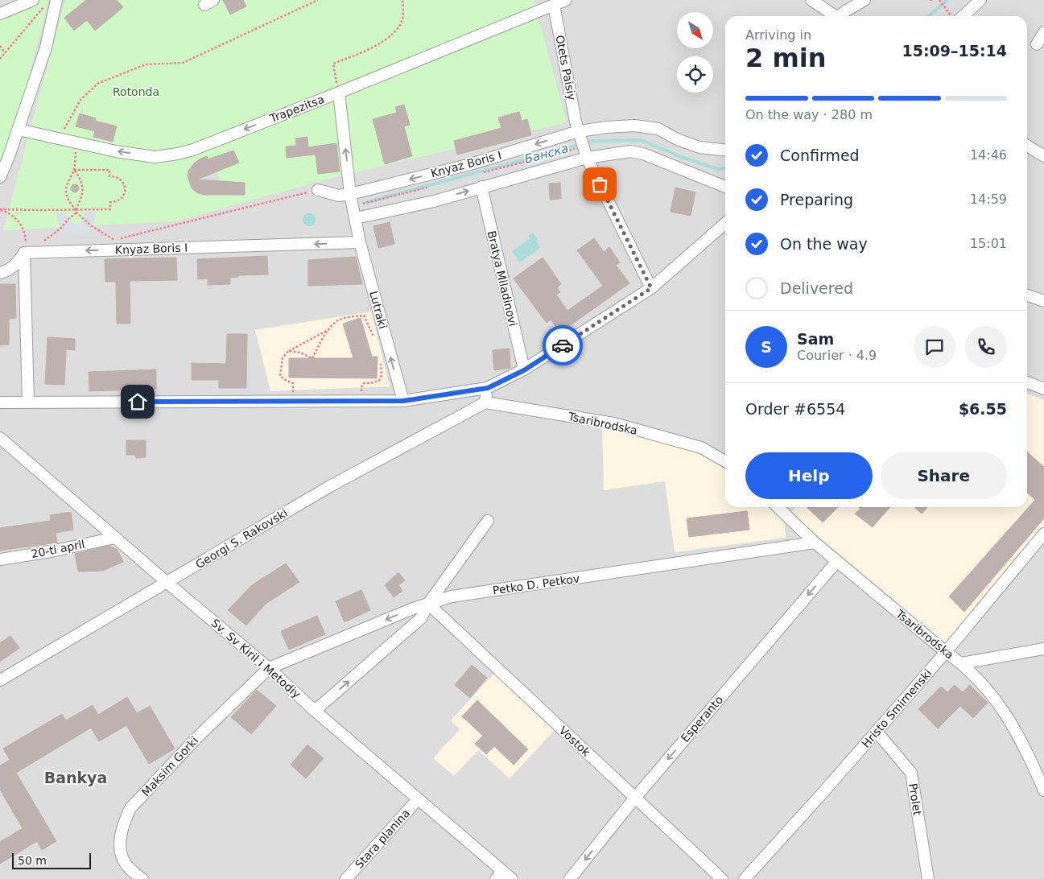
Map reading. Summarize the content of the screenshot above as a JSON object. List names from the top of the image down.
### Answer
{
  "streets": {
    "street": [
      "Otets Paisiy",
      "Trapezitsa",
      "Knyaz Boris I",
      "Bratya Miladinovi",
      "Lutraki",
      "Tsaribrodska",
      "Georgi S. Rakovski",
      "20-ti april",
      "Petko D. Petkov",
      "Sv. Sv Kiril i Metodiy",
      "Hristo Smirnenski",
      "Esperanto",
      "Vostok",
      "Maksim Gorki",
      "Prolet",
      "Stara planina"
    ]
  },
  "crossings": [
    ["Otets Paisiy", "Trapezitsa"],
    ["Otets Paisiy", "Knyaz Boris I"],
    ["Trapezitsa", "Lutraki"],
    ["Knyaz Boris I", "Lutraki"],
    ["Tsaribrodska", "Georgi S. Rakovski"],
    ["Tsaribrodska", "Petko D. Petkov"],
    ["Tsaribrodska", "Hristo Smirnenski"],
    ["Tsaribrodska", "Esperanto"],
    ["Georgi S. Rakovski", "Sv. Sv Kiril i Metodiy"],
    ["20-ti april", "Sv. Sv Kiril i Metodiy"],
    ["Petko D. Petkov", "Sv. Sv Kiril i Metodiy"],
    ["Petko D. Petkov", "Vostok"],
    ["Petko D. Petkov", "Maksim Gorki"],
    ["Sv. Sv Kiril i Metodiy", "Maksim Gorki"],
    ["Sv. Sv Kiril i Metodiy", "Stara planina"],
    ["Hristo Smirnenski", "Prolet"],
    ["Esperanto", "Vostok"]
  ],
  "one_way": ["Trapezitsa", "Lutraki", "Esperanto"],
  "districts": ["Bankya"],
  "water": ["Банска"],
  "parks": ["Rotonda"],
  "scale_bar": "50 m",
  "north": "bottom right",
  "page": {
    "heading": ["2 min", "Arriving in", "15:09–15:14"],
    "panel": [
      "Sam",
      "Courier · 4.9",
      "Order #6554",
      "$6.55"
    ],
    "bar": "On the way · 280 m",
    "list": [
      ["Confirmed", "14:46"],
      ["Preparing", "14:59"],
      ["On the way", "15:01"],
      "Delivered"
    ],
    "round": "S",
    "buttons": ["Help", "Share"],
    "scale": "50 m"
  }
}
